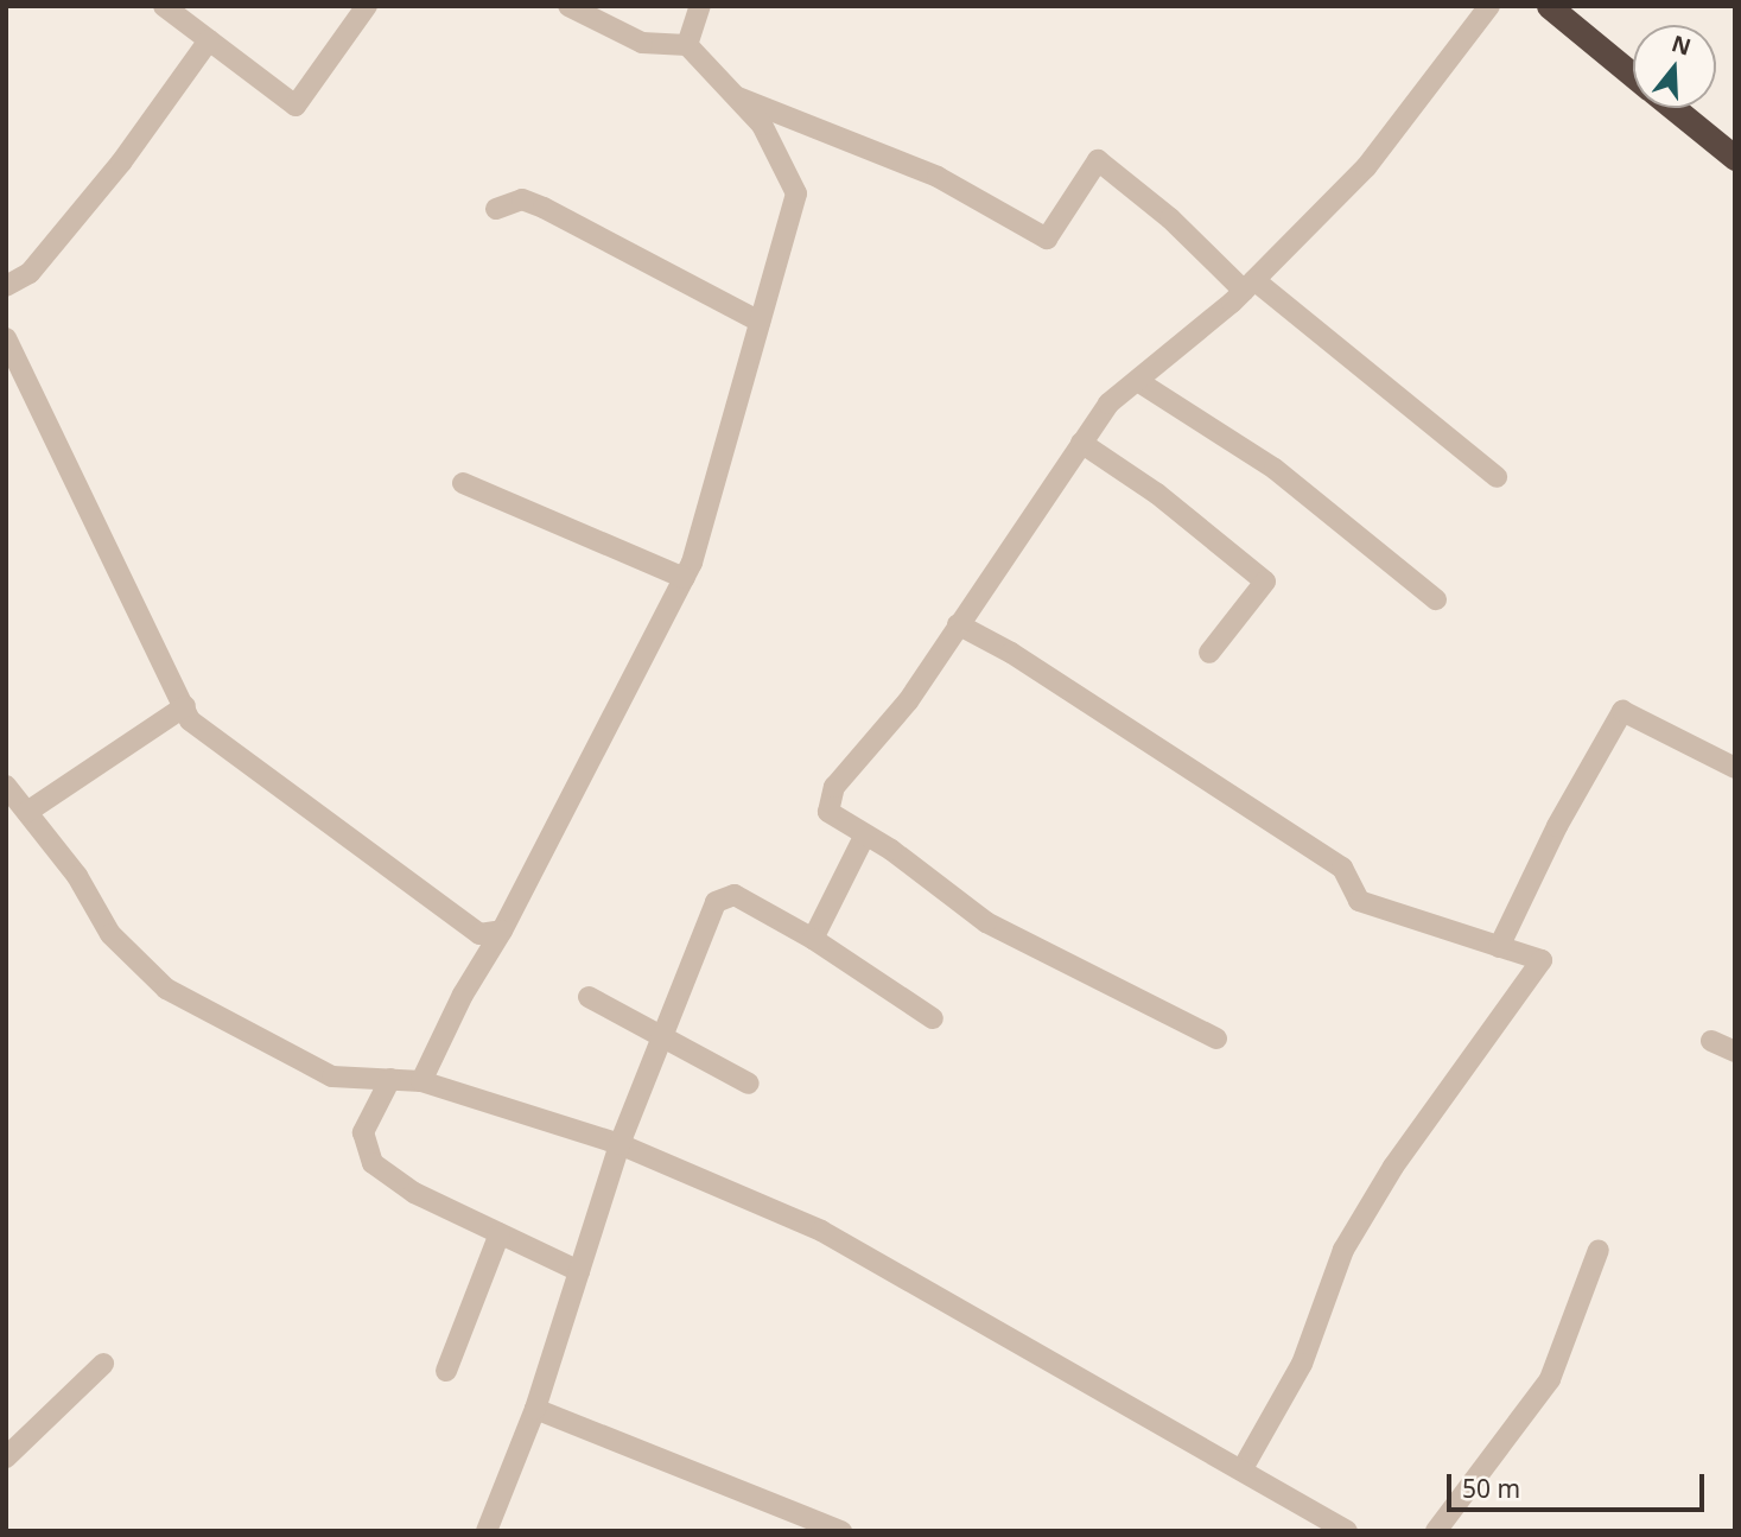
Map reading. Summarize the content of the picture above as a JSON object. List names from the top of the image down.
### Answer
{
  "scale_bar": "50 m",
  "north": "top"
}
